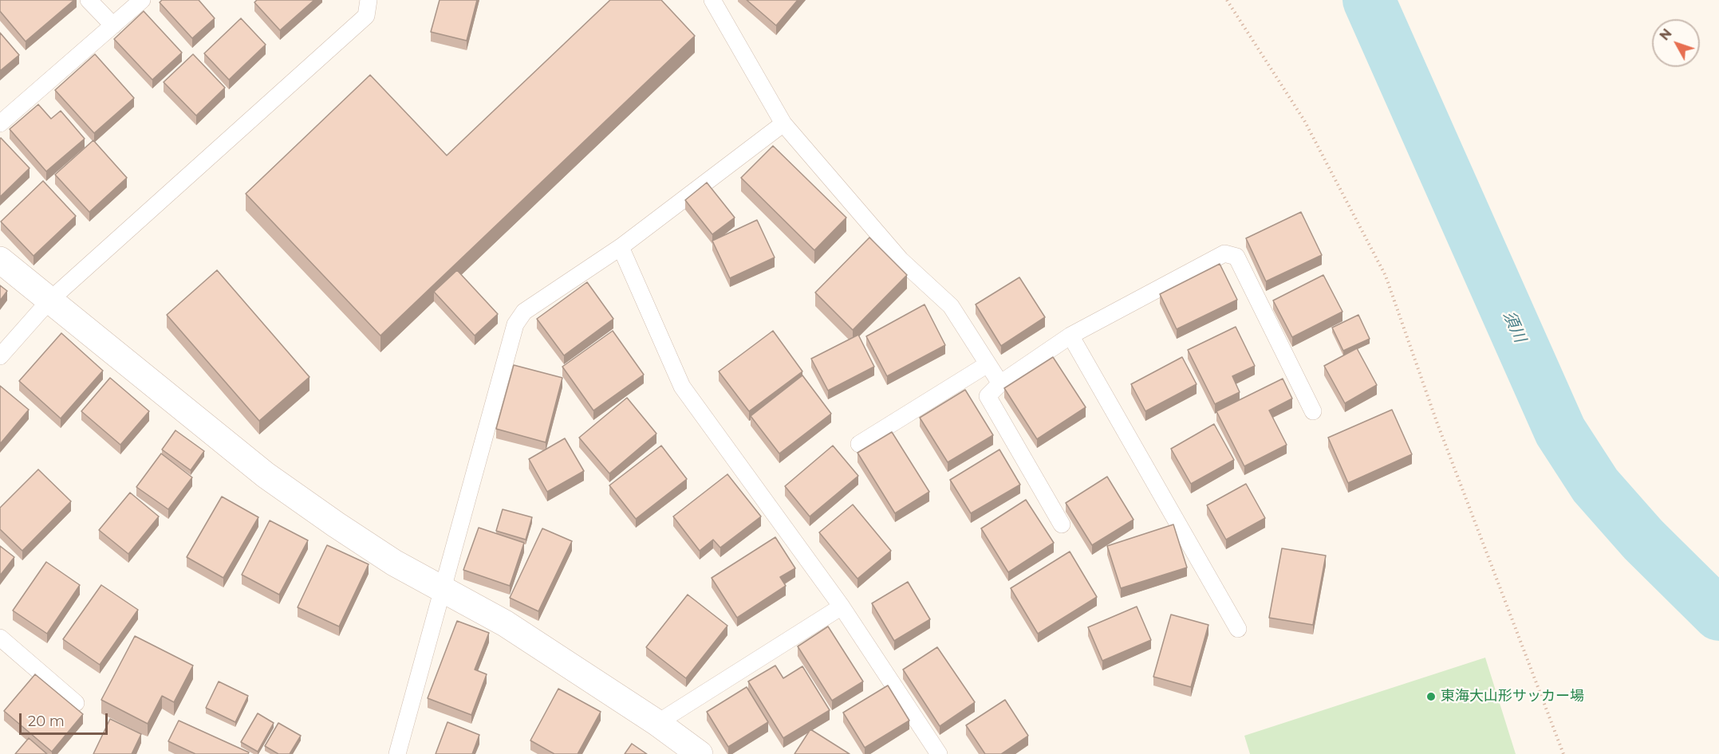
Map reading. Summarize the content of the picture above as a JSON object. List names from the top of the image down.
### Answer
{
  "water": ["須川"],
  "places": ["東海大山形サッカー場"],
  "scale_bar": "20 m",
  "north": "top left"
}
